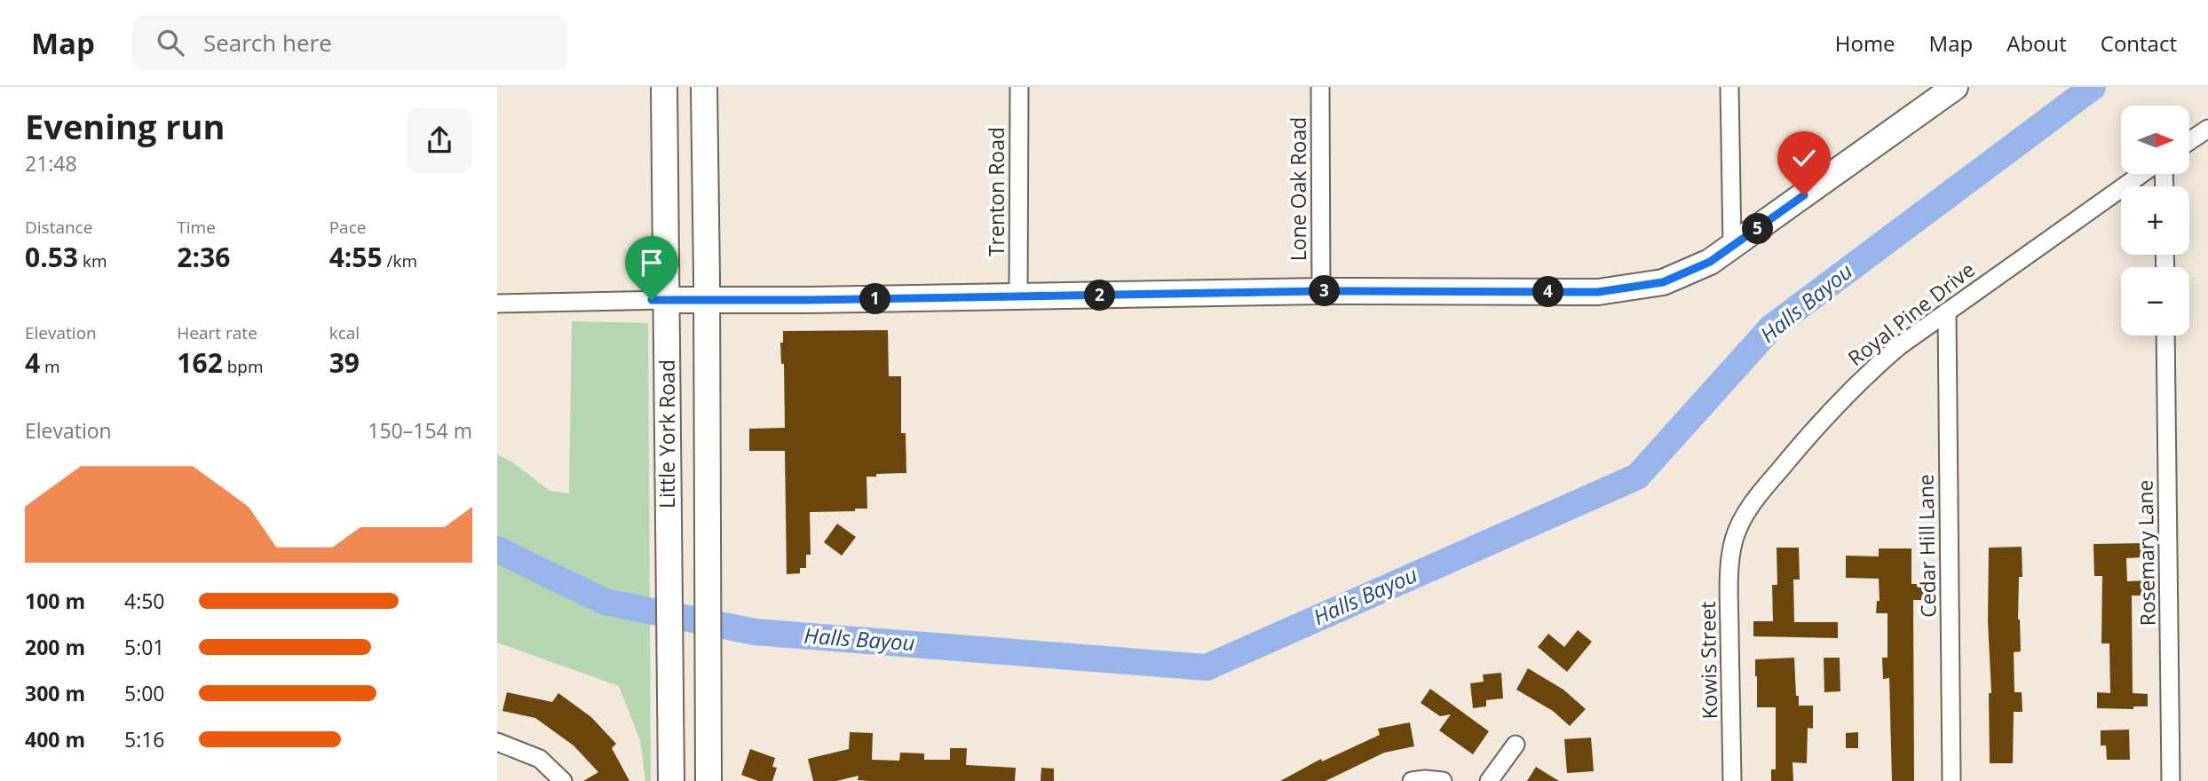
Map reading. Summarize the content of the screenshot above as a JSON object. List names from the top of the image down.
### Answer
{
  "streets": {
    "main road": ["Little York Road"],
    "street": [
      "Lone Oak Road",
      "Trenton Road",
      "Royal Pine Drive",
      "Cedar Hill Lane",
      "Rosemary Lane",
      "Kowis Street"
    ]
  },
  "crossings": [
    ["Royal Pine Drive", "Cedar Hill Lane"],
    ["Royal Pine Drive", "Kowis Street"]
  ],
  "water": ["Halls Bayou"],
  "north": "right",
  "page": {
    "header": "Map",
    "search": "Search here",
    "nav": [
      "Home",
      "Map",
      "About",
      "Contact"
    ],
    "heading": ["Evening run", "21:48"],
    "map_buttons": ["+", "−"],
    "stats": [
      ["Distance", "0.53 km"],
      ["Time", "2:36"],
      ["Pace", "4:55 /km"],
      ["Elevation", "4 m"],
      ["Heart rate", "162 bpm"],
      ["kcal", "39"]
    ],
    "pins": [
      "5",
      "3",
      "4",
      "2",
      "1"
    ],
    "chart": ["Elevation", "150–154 m"],
    "list": [
      {
        "name": "100 m",
        "note": "4:50"
      },
      {
        "name": "200 m",
        "note": "5:01"
      },
      {
        "name": "300 m",
        "note": "5:00"
      },
      {
        "name": "400 m",
        "note": "5:16"
      }
    ]
  }
}
